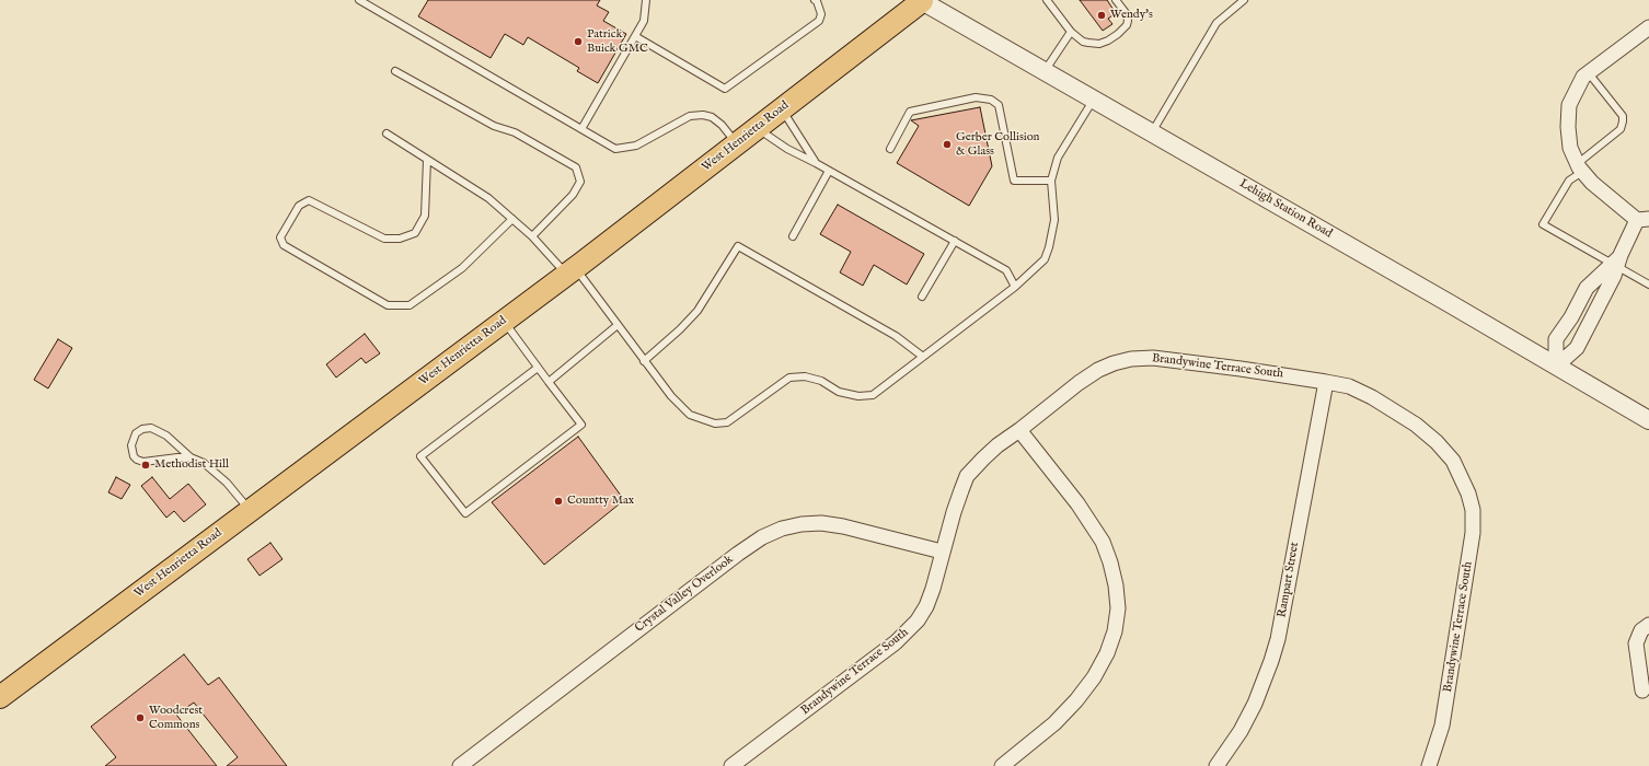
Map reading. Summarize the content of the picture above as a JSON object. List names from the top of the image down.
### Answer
{
  "streets": {
    "main road": ["West Henrietta Road"],
    "street": [
      "Lehigh Station Road",
      "Brandywine Terrace South",
      "Rampart Street",
      "Crystal Valley Overlook"
    ]
  },
  "crossings": [
    ["West Henrietta Road", "Lehigh Station Road"],
    ["Brandywine Terrace South", "Rampart Street"],
    ["Brandywine Terrace South", "Crystal Valley Overlook"]
  ],
  "places": [
    "Wendy's",
    "Patrick Buick GMC",
    "Gerber Collision & Glass",
    "Methodist Hill",
    "Countty Max",
    "Woodcrest Commons"
  ]
}
